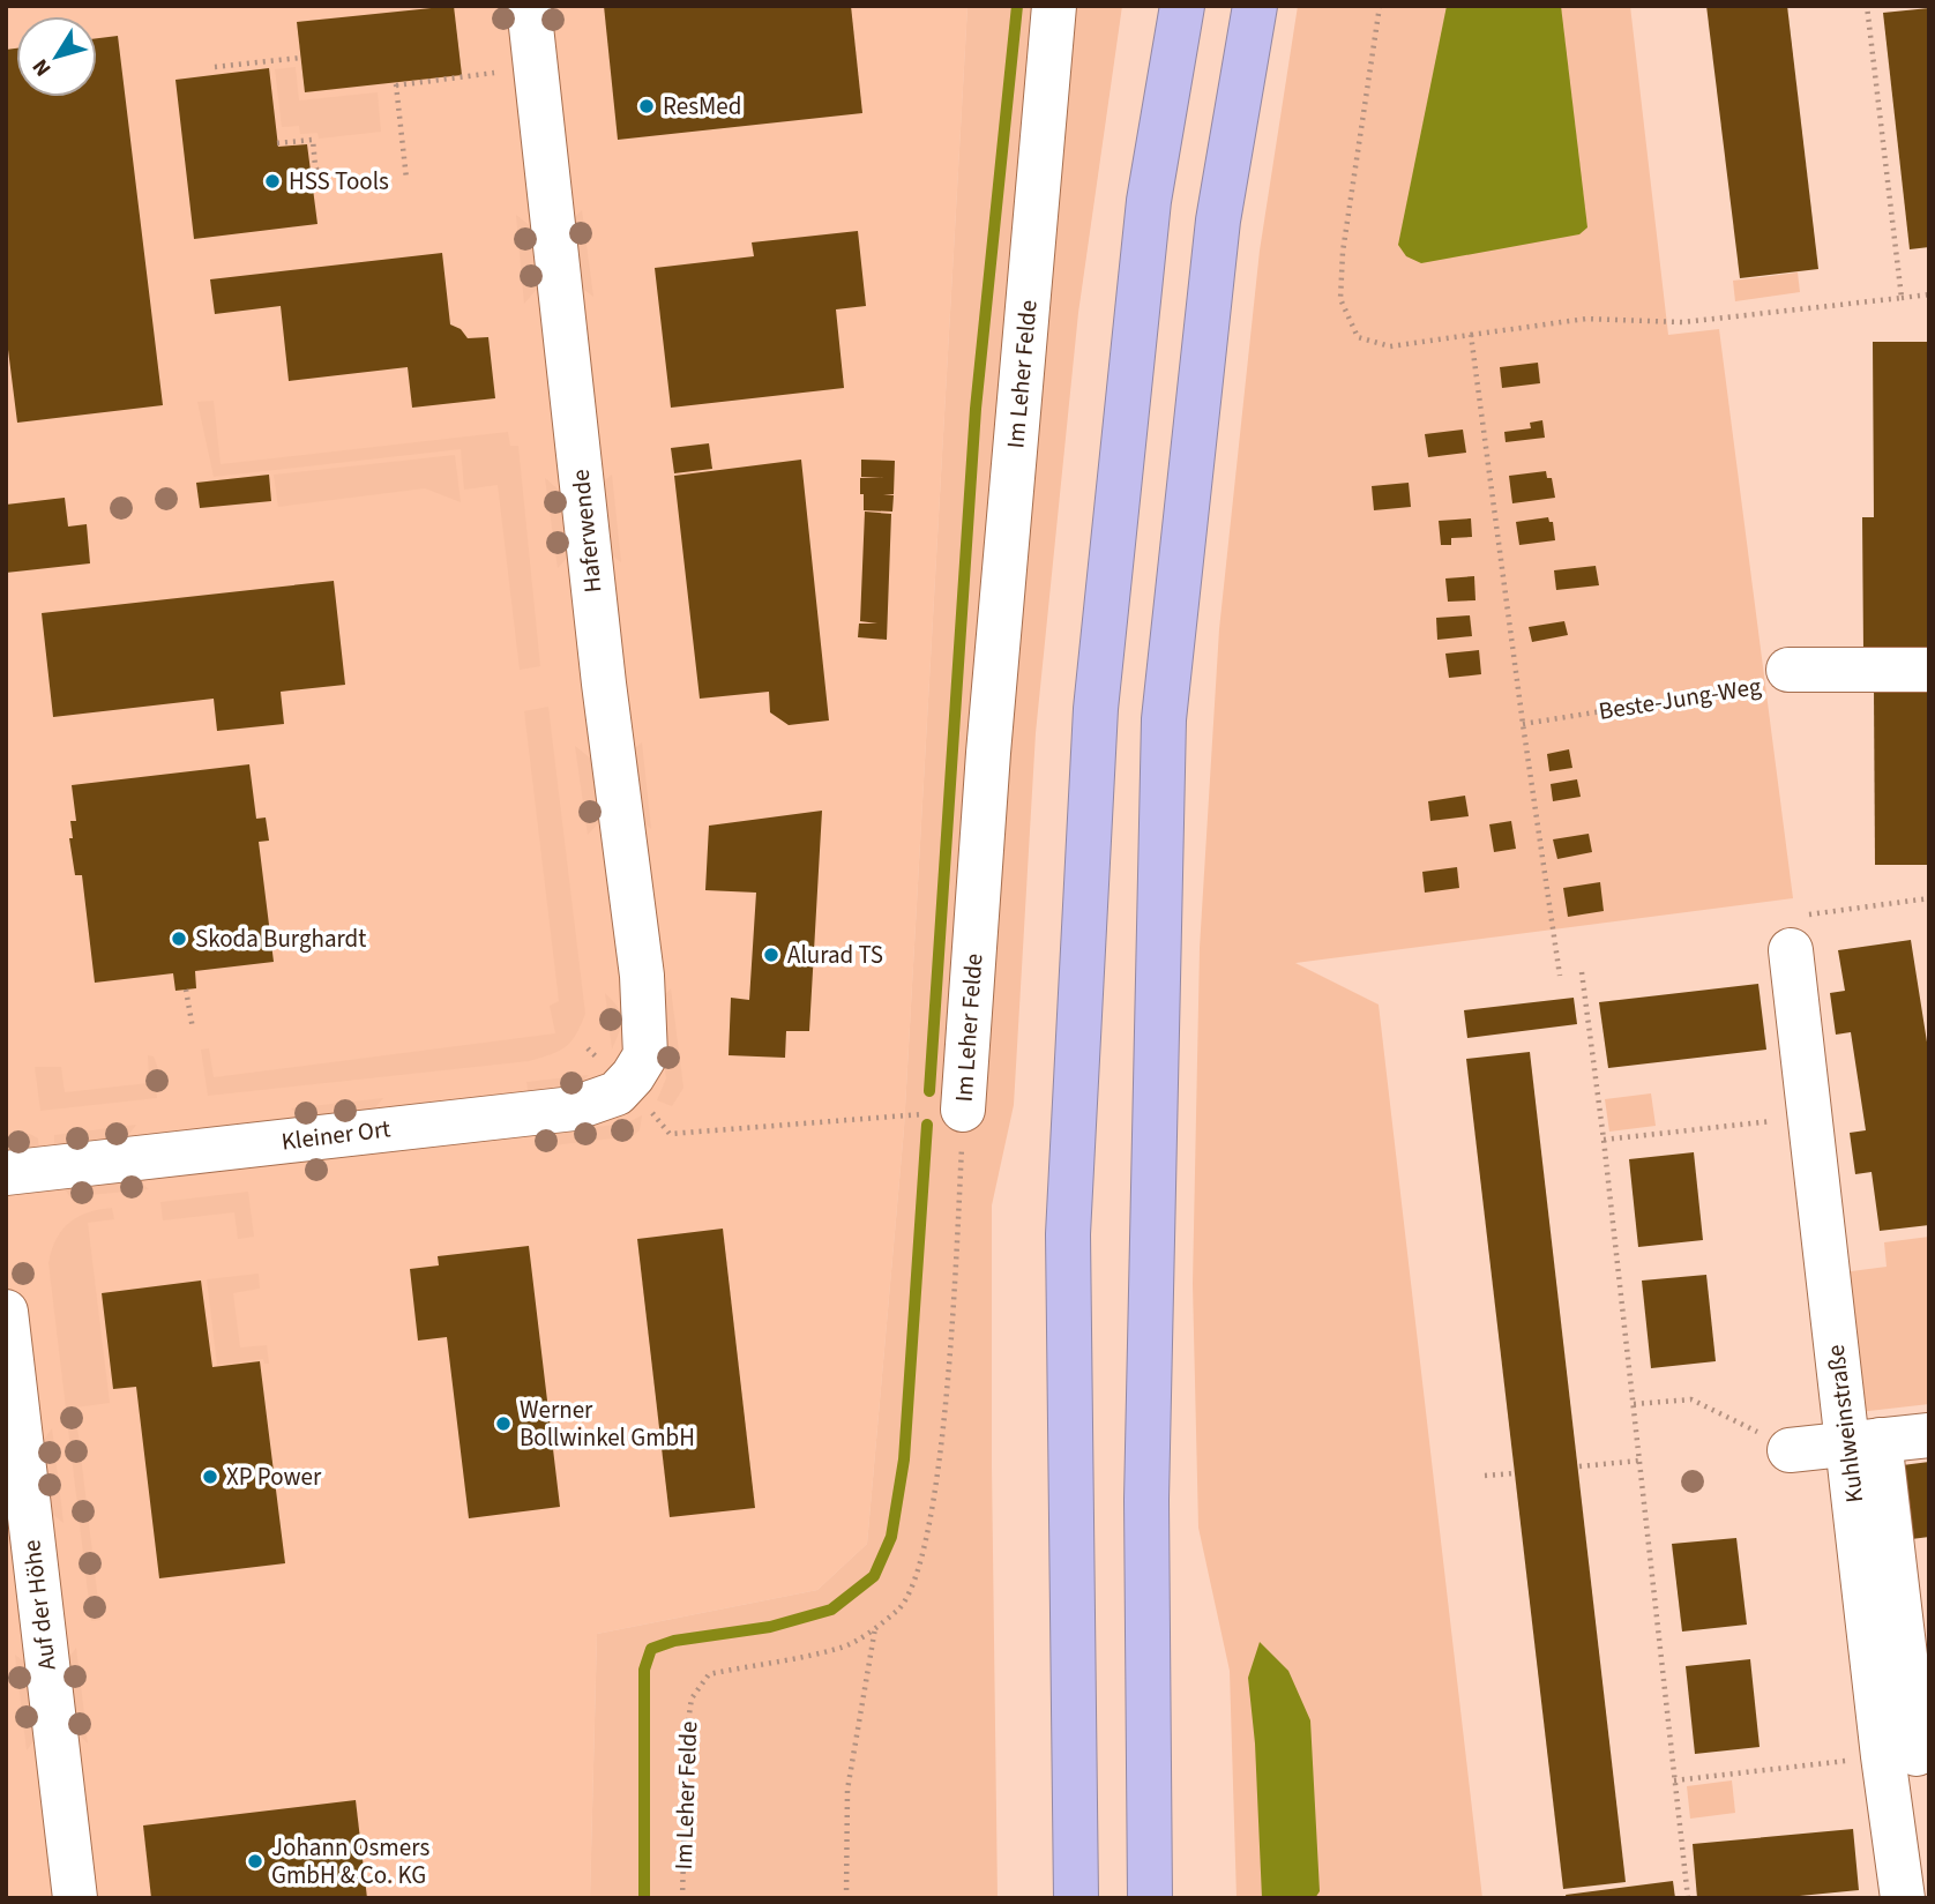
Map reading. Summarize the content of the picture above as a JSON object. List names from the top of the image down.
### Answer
{
  "streets": {
    "street": [
      "Im Leher Felde",
      "Haferwende",
      "Beste-Jung-Weg",
      "Kleiner Ort",
      "Kuhlweinstraße",
      "Auf der Höhe"
    ]
  },
  "crossings": [
    ["Haferwende", "Kleiner Ort"]
  ],
  "places": [
    "ResMed",
    "HSS Tools",
    "Skoda Burghardt",
    "Alurad TS",
    "Werner Bollwinkel GmbH",
    "XP Power",
    "Johann Osmers GmbH & Co. KG"
  ],
  "north": "bottom left"
}
